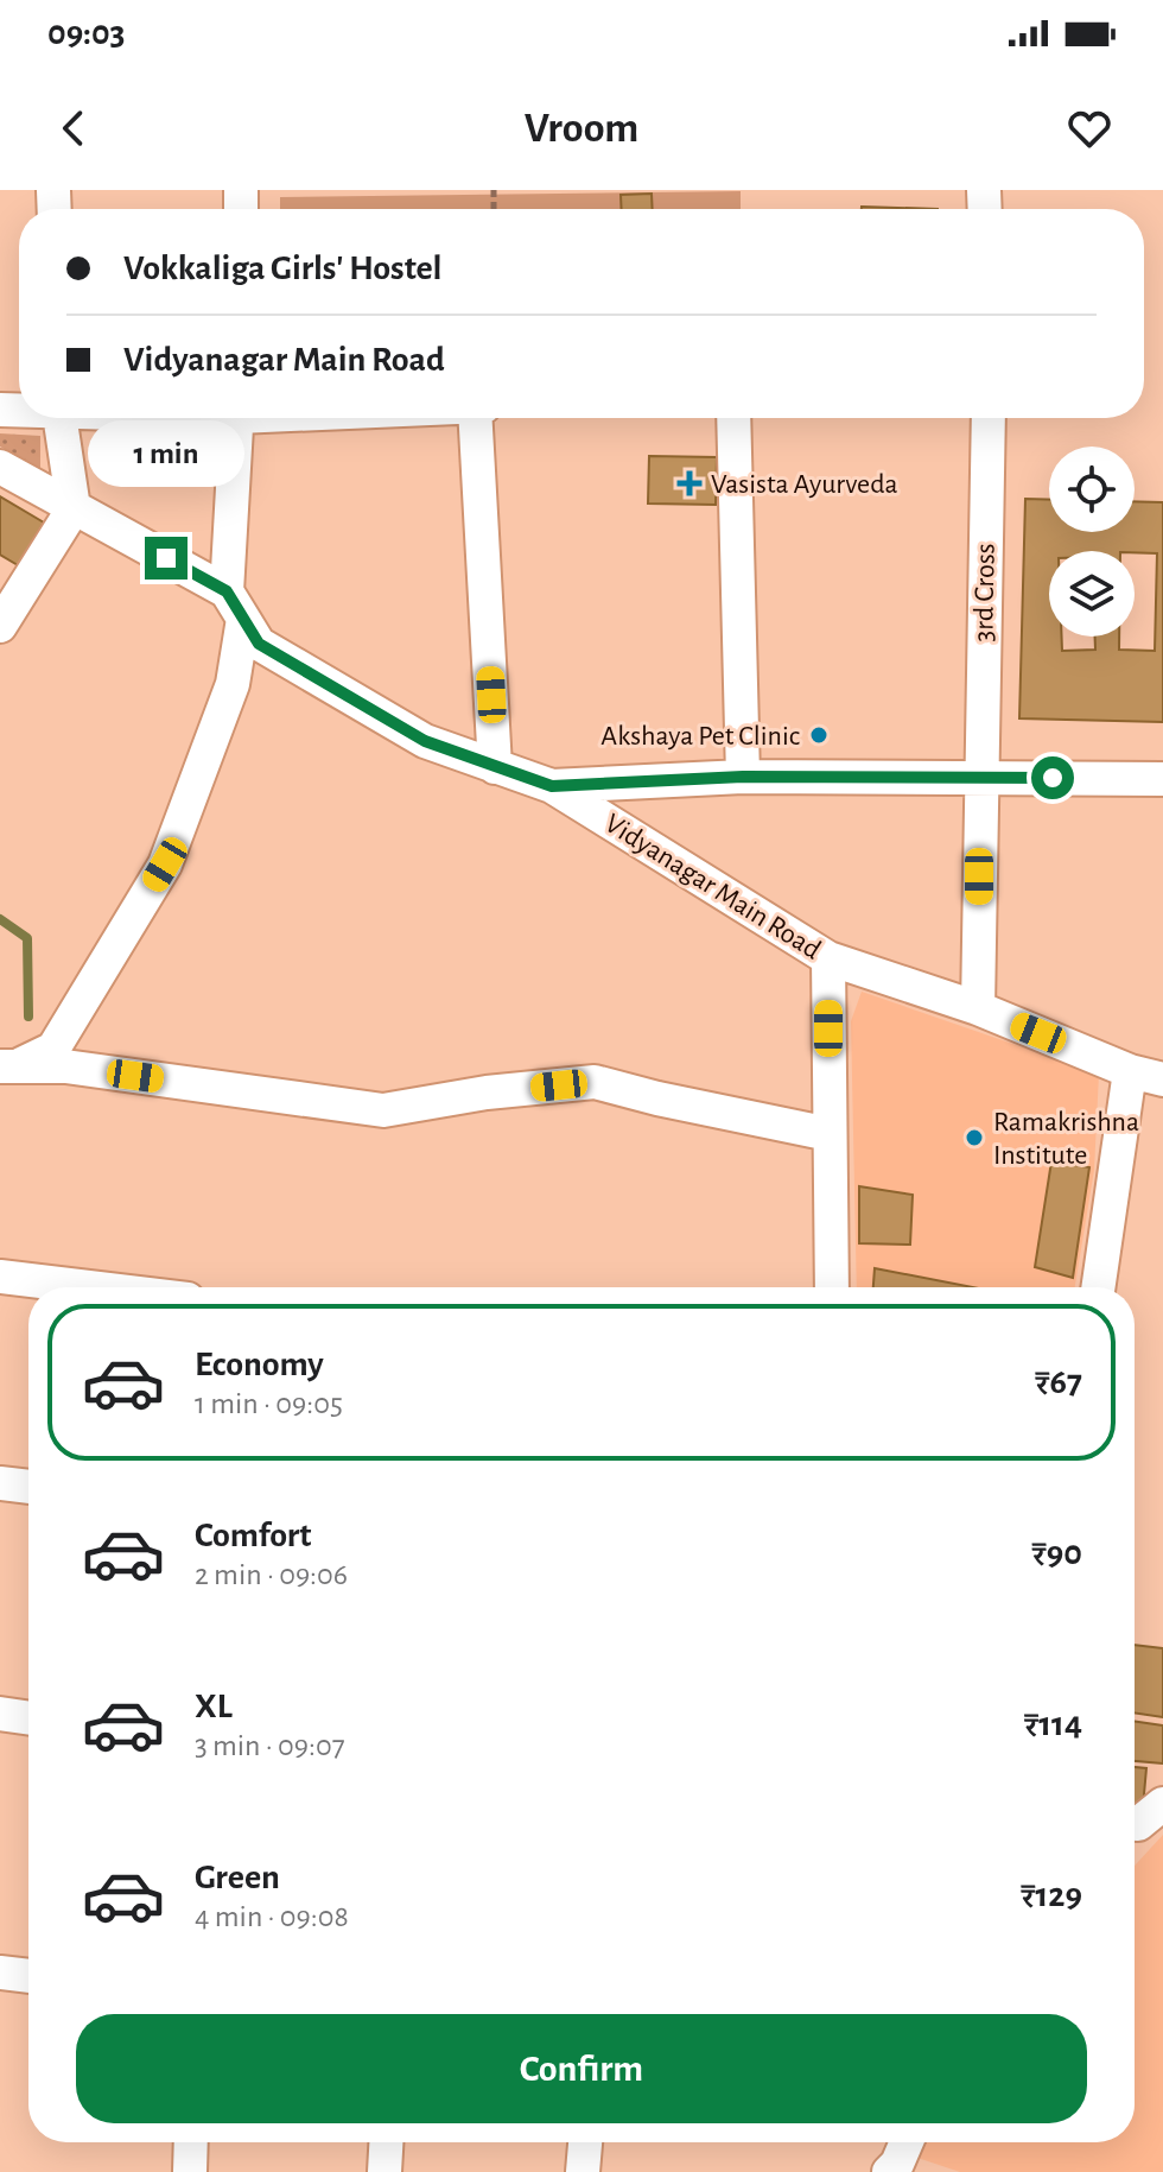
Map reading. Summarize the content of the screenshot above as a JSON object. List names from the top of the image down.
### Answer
{
  "streets": {
    "street": ["3rd Cross", "Vidyanagar Main Road"]
  },
  "crossings": [
    ["3rd Cross", "Vidyanagar Main Road"]
  ],
  "places": {
    "health": ["Vasista Ayurveda"],
    "other": ["Akshaya Pet Clinic", "Ramakrishna Institute"]
  },
  "page": {
    "status": "09:03",
    "header": "Vroom",
    "banner": ["Vokkaliga Girls' Hostel", "Vidyanagar Main Road"],
    "bubble": "1 min",
    "list": [
      {
        "name": "Economy",
        "note": "1 min · 09:05",
        "value": "₹67"
      },
      {
        "name": "Comfort",
        "note": "2 min · 09:06",
        "value": "₹90"
      },
      {
        "name": "XL",
        "note": "3 min · 09:07",
        "value": "₹114"
      },
      {
        "name": "Green",
        "note": "4 min · 09:08",
        "value": "₹129"
      }
    ],
    "buttons": "Confirm"
  }
}
